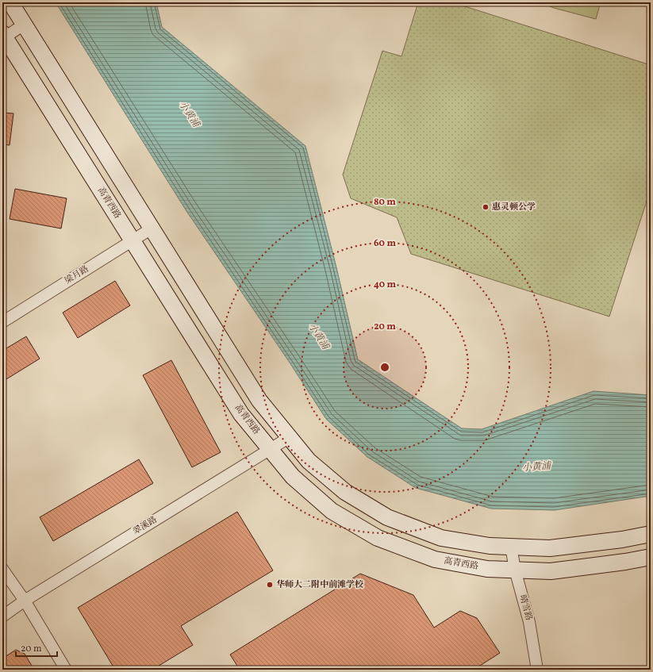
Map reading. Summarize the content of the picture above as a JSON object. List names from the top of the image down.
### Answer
{
  "streets": {
    "street": [
      "高青西路",
      "梁月路",
      "翠溪路",
      "晴雪路"
    ]
  },
  "crossings": [
    ["高青西路", "梁月路"],
    ["高青西路", "翠溪路"],
    ["高青西路", "晴雪路"]
  ],
  "water": ["小黄浦"],
  "places": ["惠灵顿公学", "华师大二附中前滩学校"],
  "scale_bar": "20 m",
  "rings": [
    "80 m",
    "60 m",
    "40 m",
    "20 m"
  ]
}
